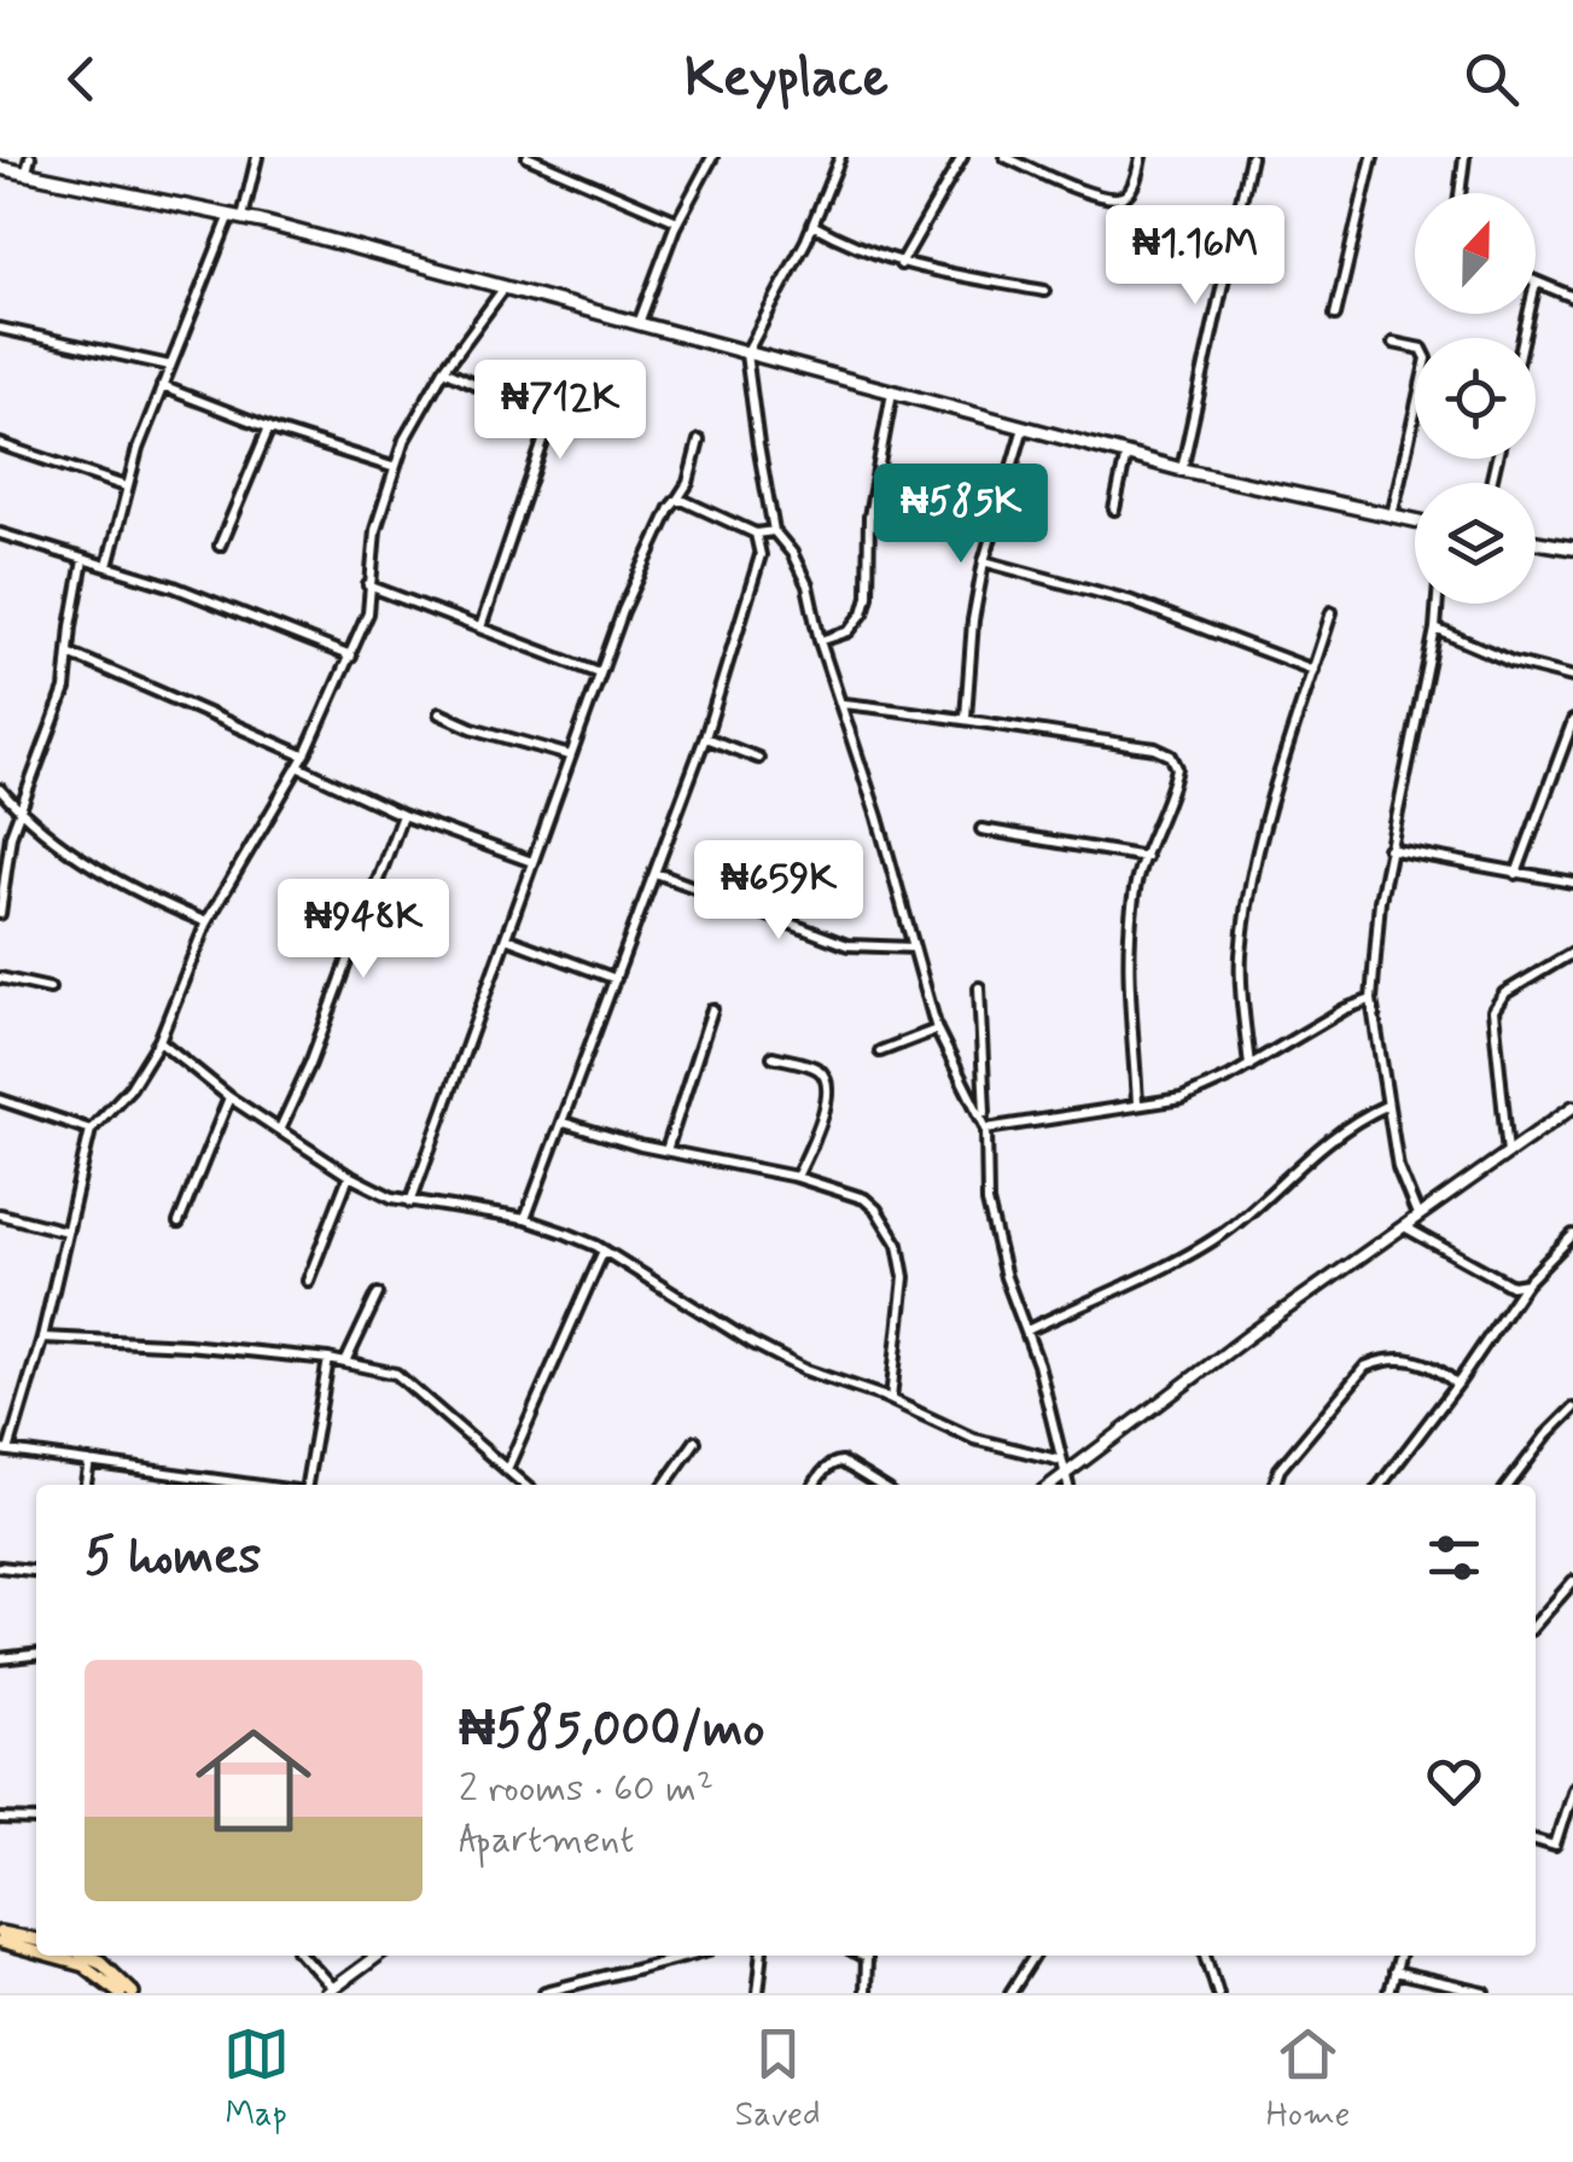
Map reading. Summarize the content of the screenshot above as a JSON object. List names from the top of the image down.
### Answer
{
  "north": "top",
  "page": {
    "header": "Keyplace",
    "price": [
      "₦1.16M",
      "₦712K",
      "₦585K",
      "₦659K",
      "₦948K"
    ],
    "heading": "5 homes",
    "list": [
      {
        "name": "₦585,000/mo",
        "note": "2 rooms · 60 m² · Apartment"
      }
    ],
    "tabs": ["Map", "Saved", "Home"]
  }
}
